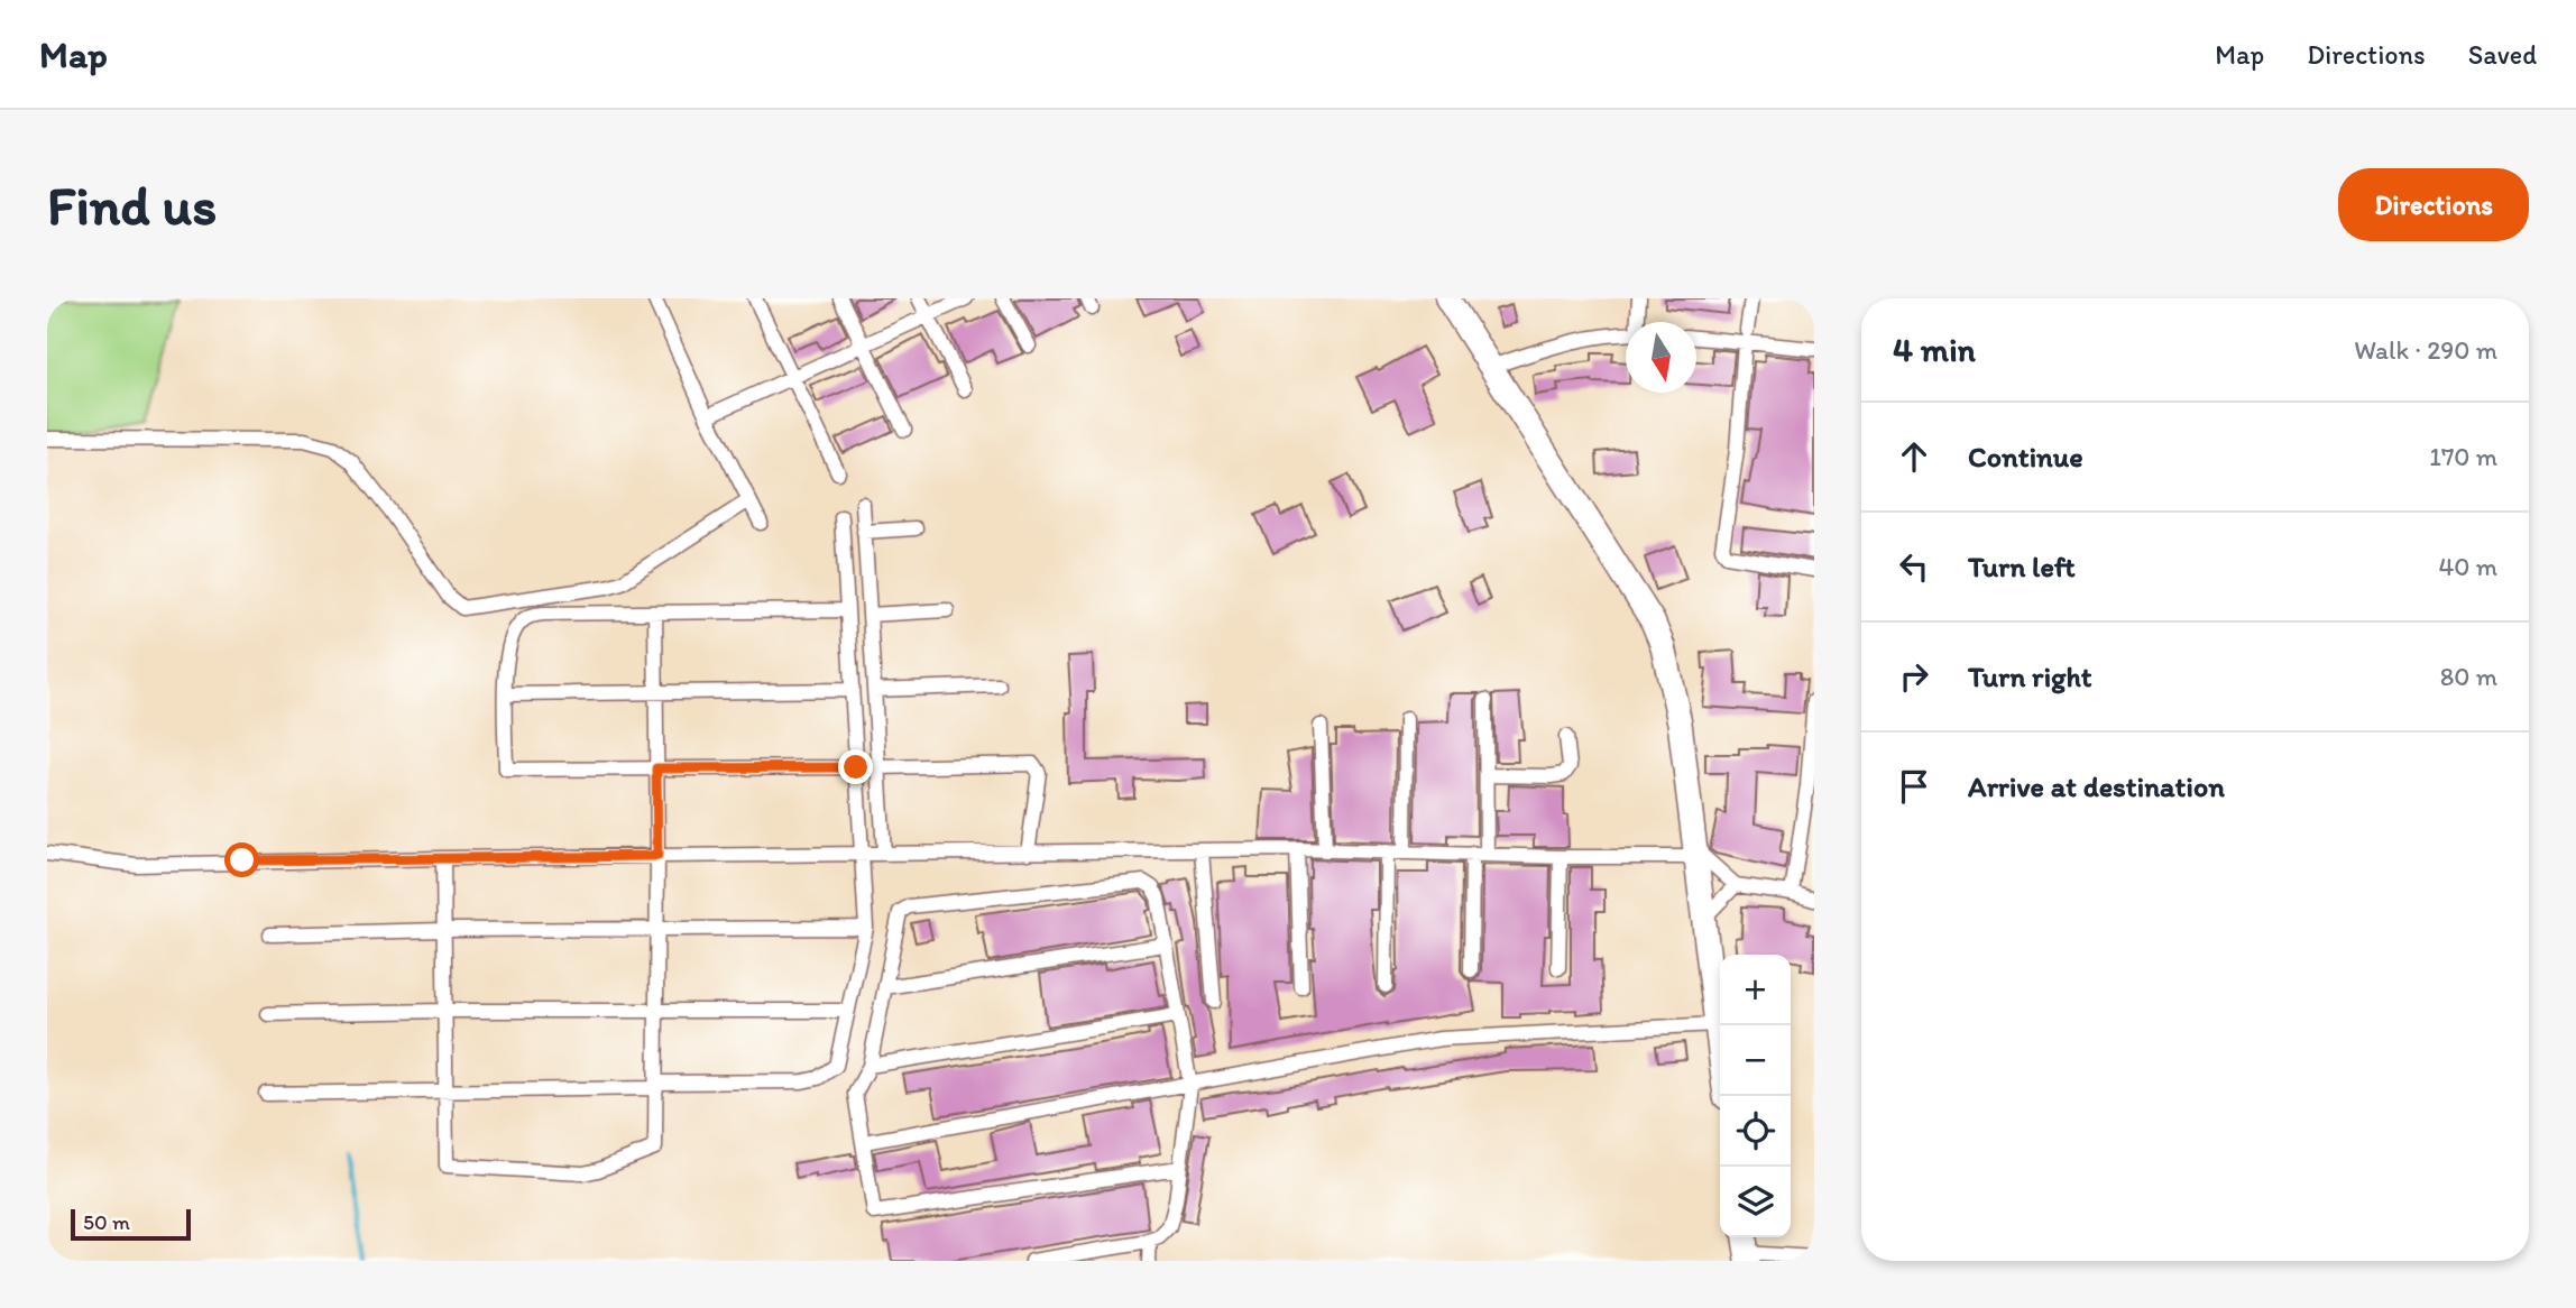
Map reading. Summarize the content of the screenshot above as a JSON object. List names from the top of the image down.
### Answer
{
  "scale_bar": "50 m",
  "north": "bottom",
  "page": {
    "header": "Map",
    "nav": ["Map", "Directions", "Saved"],
    "buttons": "Directions",
    "title": "Find us",
    "heading": ["4 min", "Walk · 290 m"],
    "list": [
      ["Continue", "170 m"],
      ["Turn left", "40 m"],
      ["Turn right", "80 m"],
      "Arrive at destination"
    ],
    "map_buttons": ["+", "−"],
    "scale": "50 m"
  }
}
